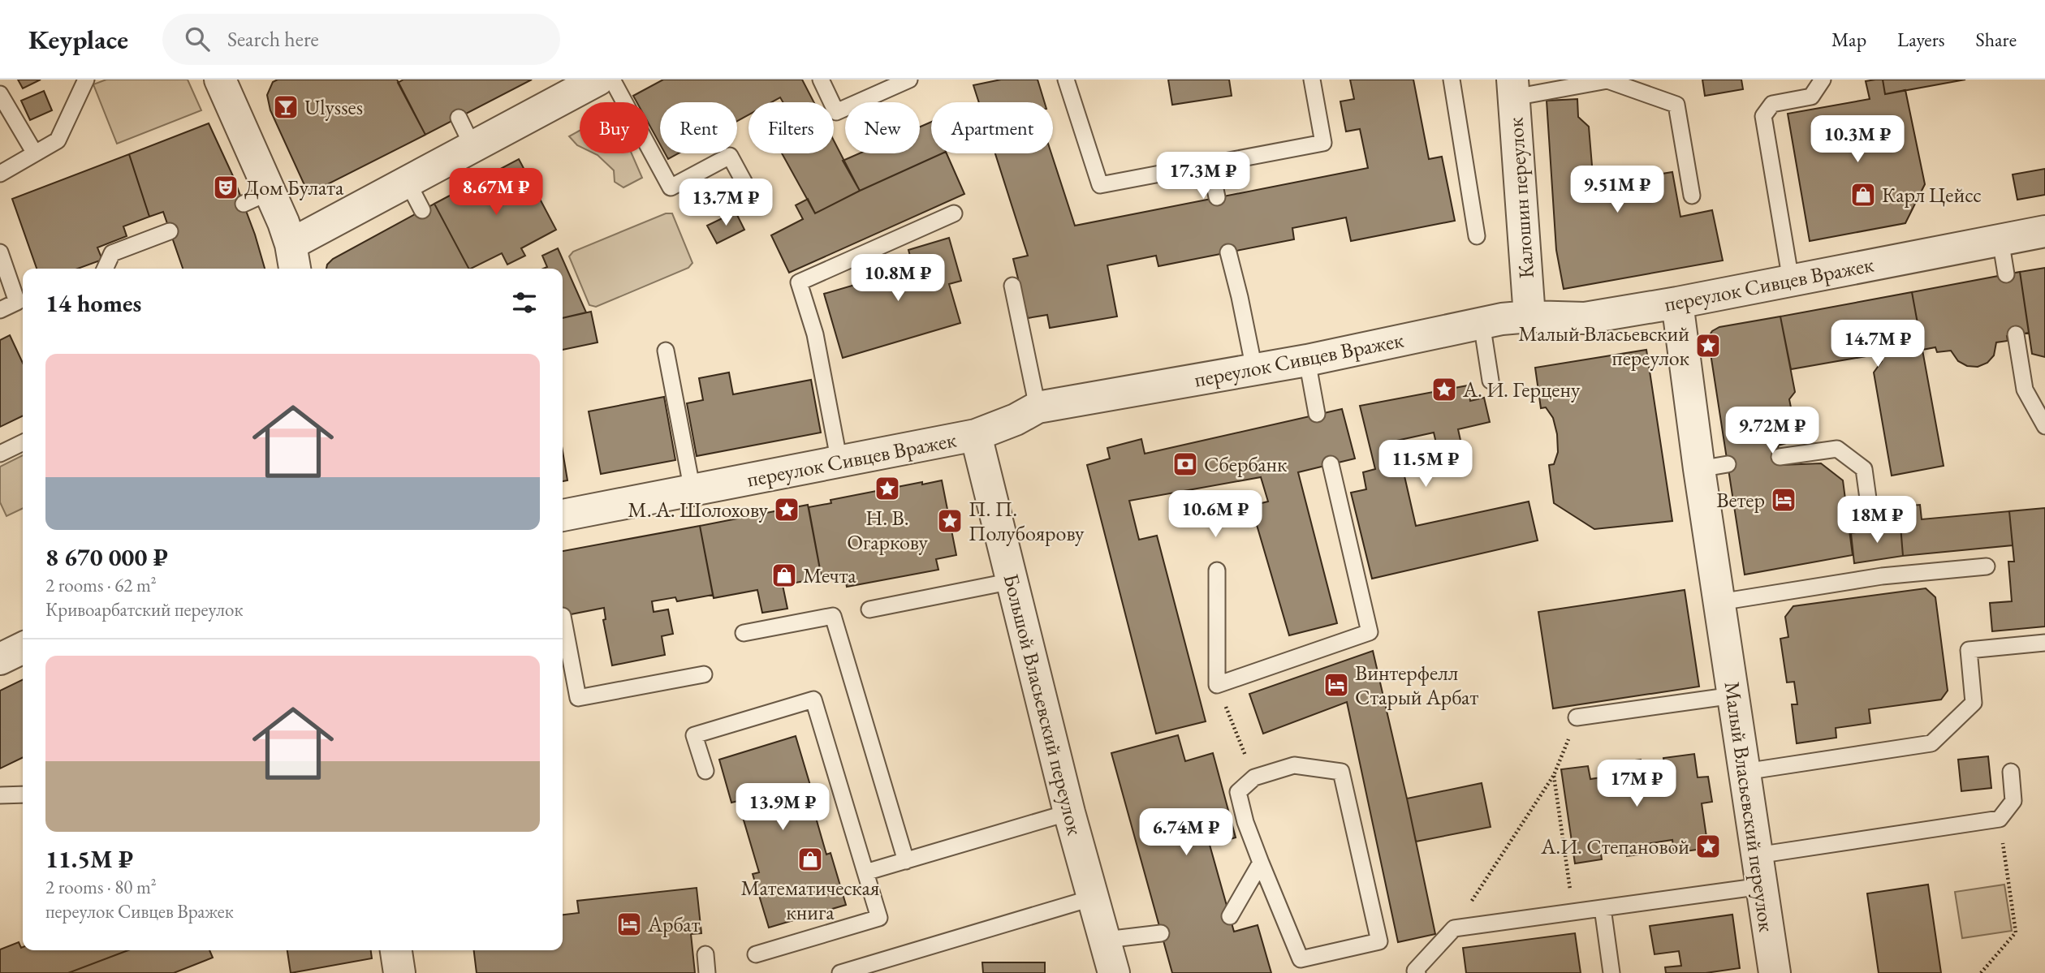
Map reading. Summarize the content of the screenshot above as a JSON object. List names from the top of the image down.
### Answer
{
  "streets": {
    "street": [
      "Калошин переулок",
      "переулок Сивцев Вражек",
      "Большой Власьевский переулок",
      "Малый Власьевский переулок"
    ]
  },
  "crossings": [
    ["Калошин переулок", "переулок Сивцев Вражек"],
    ["переулок Сивцев Вражек", "Большой Власьевский переулок"],
    ["переулок Сивцев Вражек", "Малый Власьевский переулок"]
  ],
  "places": {
    "bar": ["Ulysses"],
    "theatre": ["Дом Булата"],
    "shop": ["Карл Цейсс", "Мечта", "Математическая книга"],
    "place": [
      "Малый Власьевский переулок",
      "А. И. Герцену",
      "Н. В. Огаркову",
      "М. А. Шолохову",
      "П. П. Полубоярову",
      "А.И. Степановой"
    ],
    "bank": ["Сбербанк"],
    "hotel": ["Ветер", "Винтерфелл Старый Арбат", "Арбат"]
  },
  "page": {
    "header": "Keyplace",
    "search": "Search here",
    "nav": ["Map", "Layers", "Share"],
    "chip": [
      "Buy",
      "Rent",
      "Filters",
      "New",
      "Apartment"
    ],
    "price": [
      "10.3M ₽",
      "17.3M ₽",
      "9.51M ₽",
      "8.67M ₽",
      "13.7M ₽",
      "10.8M ₽",
      "14.7M ₽",
      "9.72M ₽",
      "11.5M ₽",
      "10.6M ₽",
      "18M ₽",
      "17M ₽",
      "13.9M ₽",
      "6.74M ₽"
    ],
    "heading": "14 homes",
    "list": [
      {
        "name": "8 670 000 ₽",
        "note": "2 rooms · 62 m² · Кривоарбатский переулок"
      },
      {
        "name": "11.5M ₽",
        "note": "2 rooms · 80 m² · переулок Сивцев Вражек"
      }
    ]
  }
}
